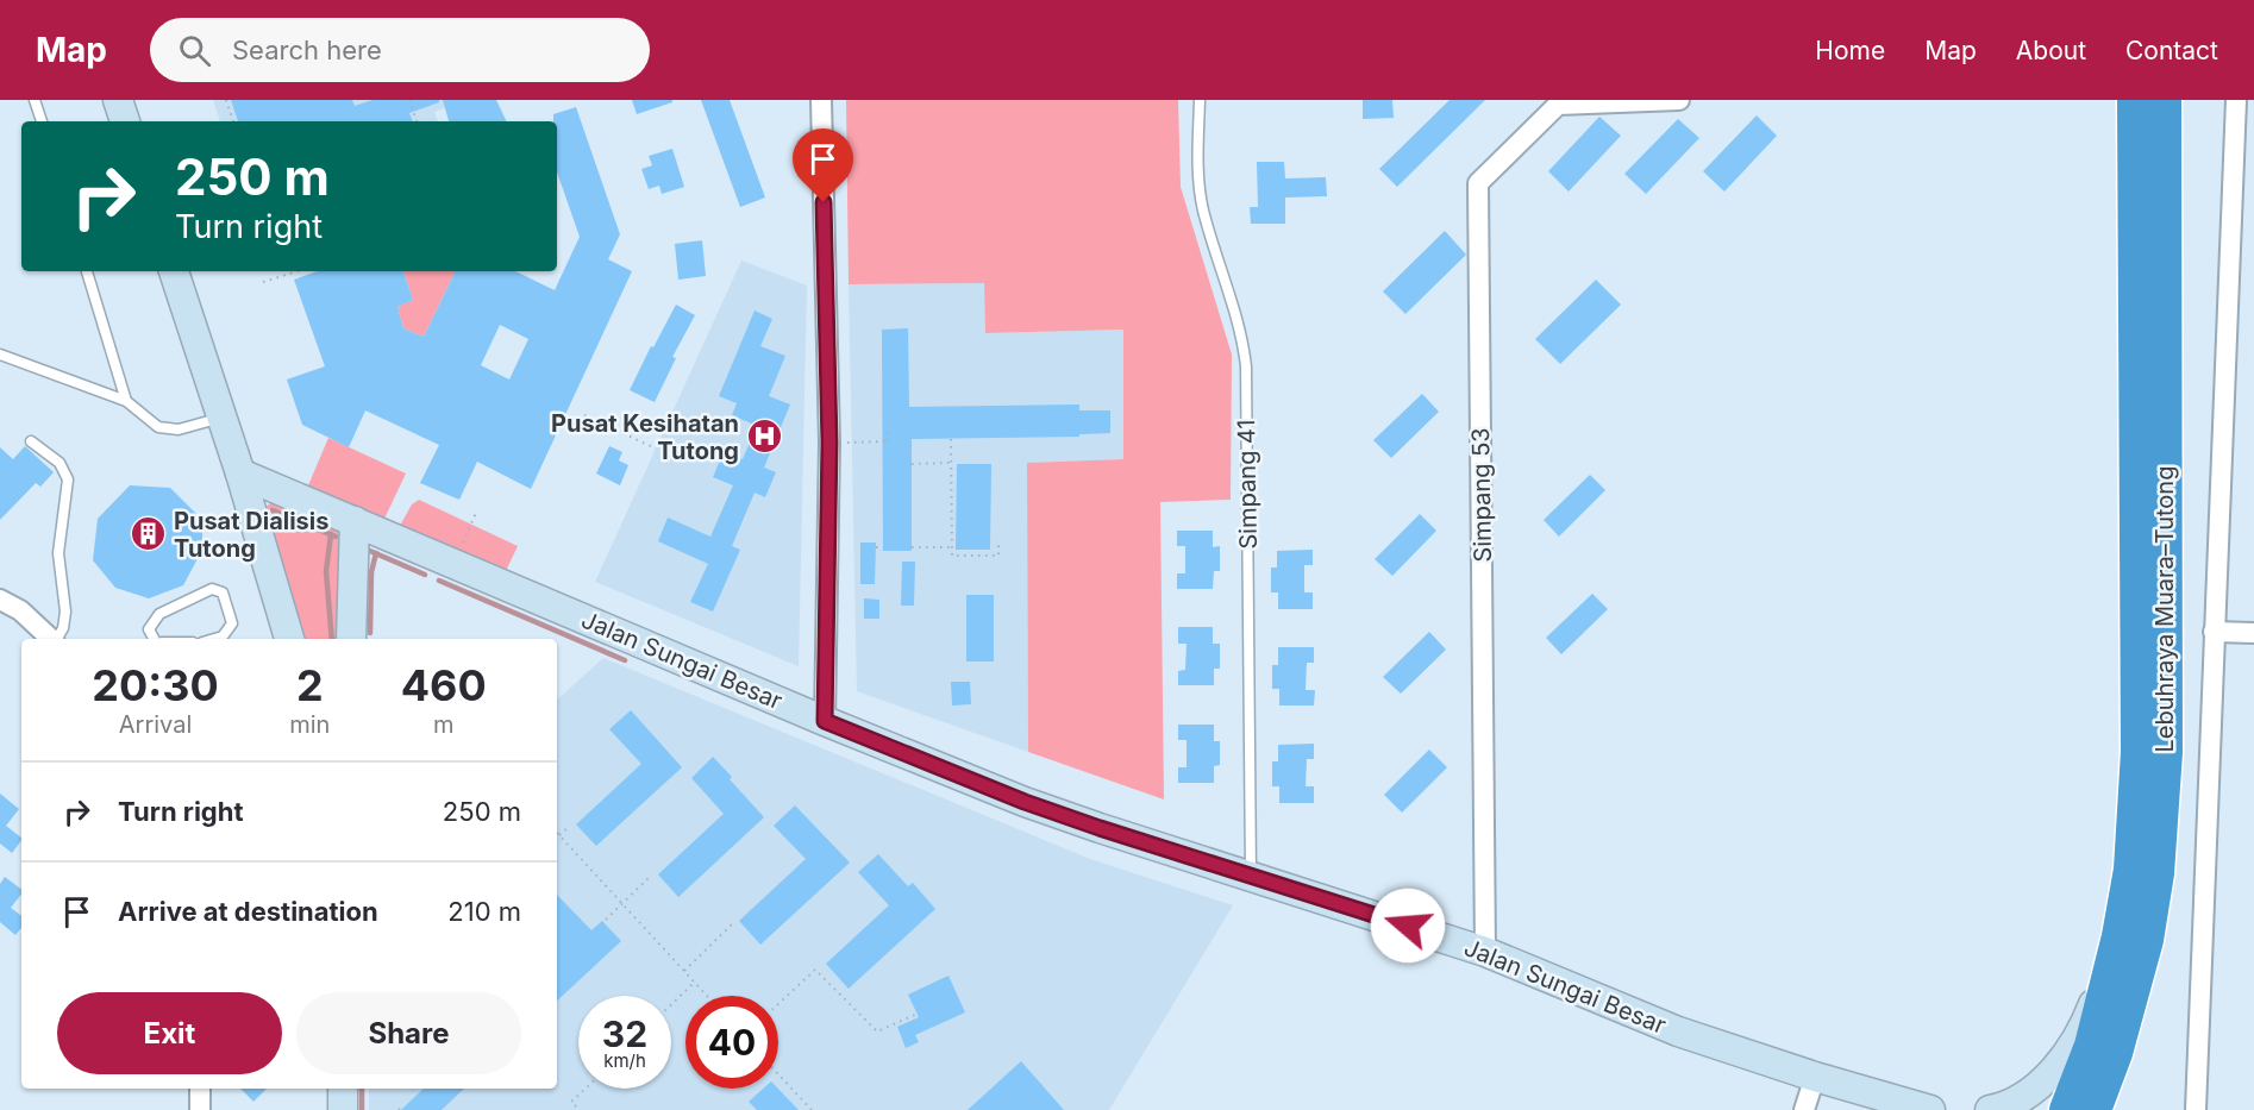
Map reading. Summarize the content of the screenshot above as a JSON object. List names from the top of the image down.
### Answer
{
  "streets": {
    "highway": ["Lebuhraya Muara–Tutong"],
    "street": ["Simpang 53", "Jalan Sungai Besar"],
    "lane": ["Simpang 41"]
  },
  "crossings": [
    ["Simpang 41", "Jalan Sungai Besar"],
    ["Simpang 53", "Jalan Sungai Besar"]
  ],
  "places": {
    "hospital": ["Pusat Kesihatan Tutong"],
    "building": ["Pusat Dialisis Tutong"]
  },
  "page": {
    "header": "Map",
    "search": "Search here",
    "nav": [
      "Home",
      "Map",
      "About",
      "Contact"
    ],
    "turn": ["250 m", "Turn right"],
    "eta": [
      "20:30",
      "Arrival",
      "2",
      "min",
      "460",
      "m"
    ],
    "list": [
      {
        "name": "Turn right",
        "value": "250 m"
      },
      {
        "name": "Arrive at destination",
        "value": "210 m"
      }
    ],
    "buttons": ["Exit", "Share"],
    "speed": "32 km/h",
    "limit": "40"
  }
}
